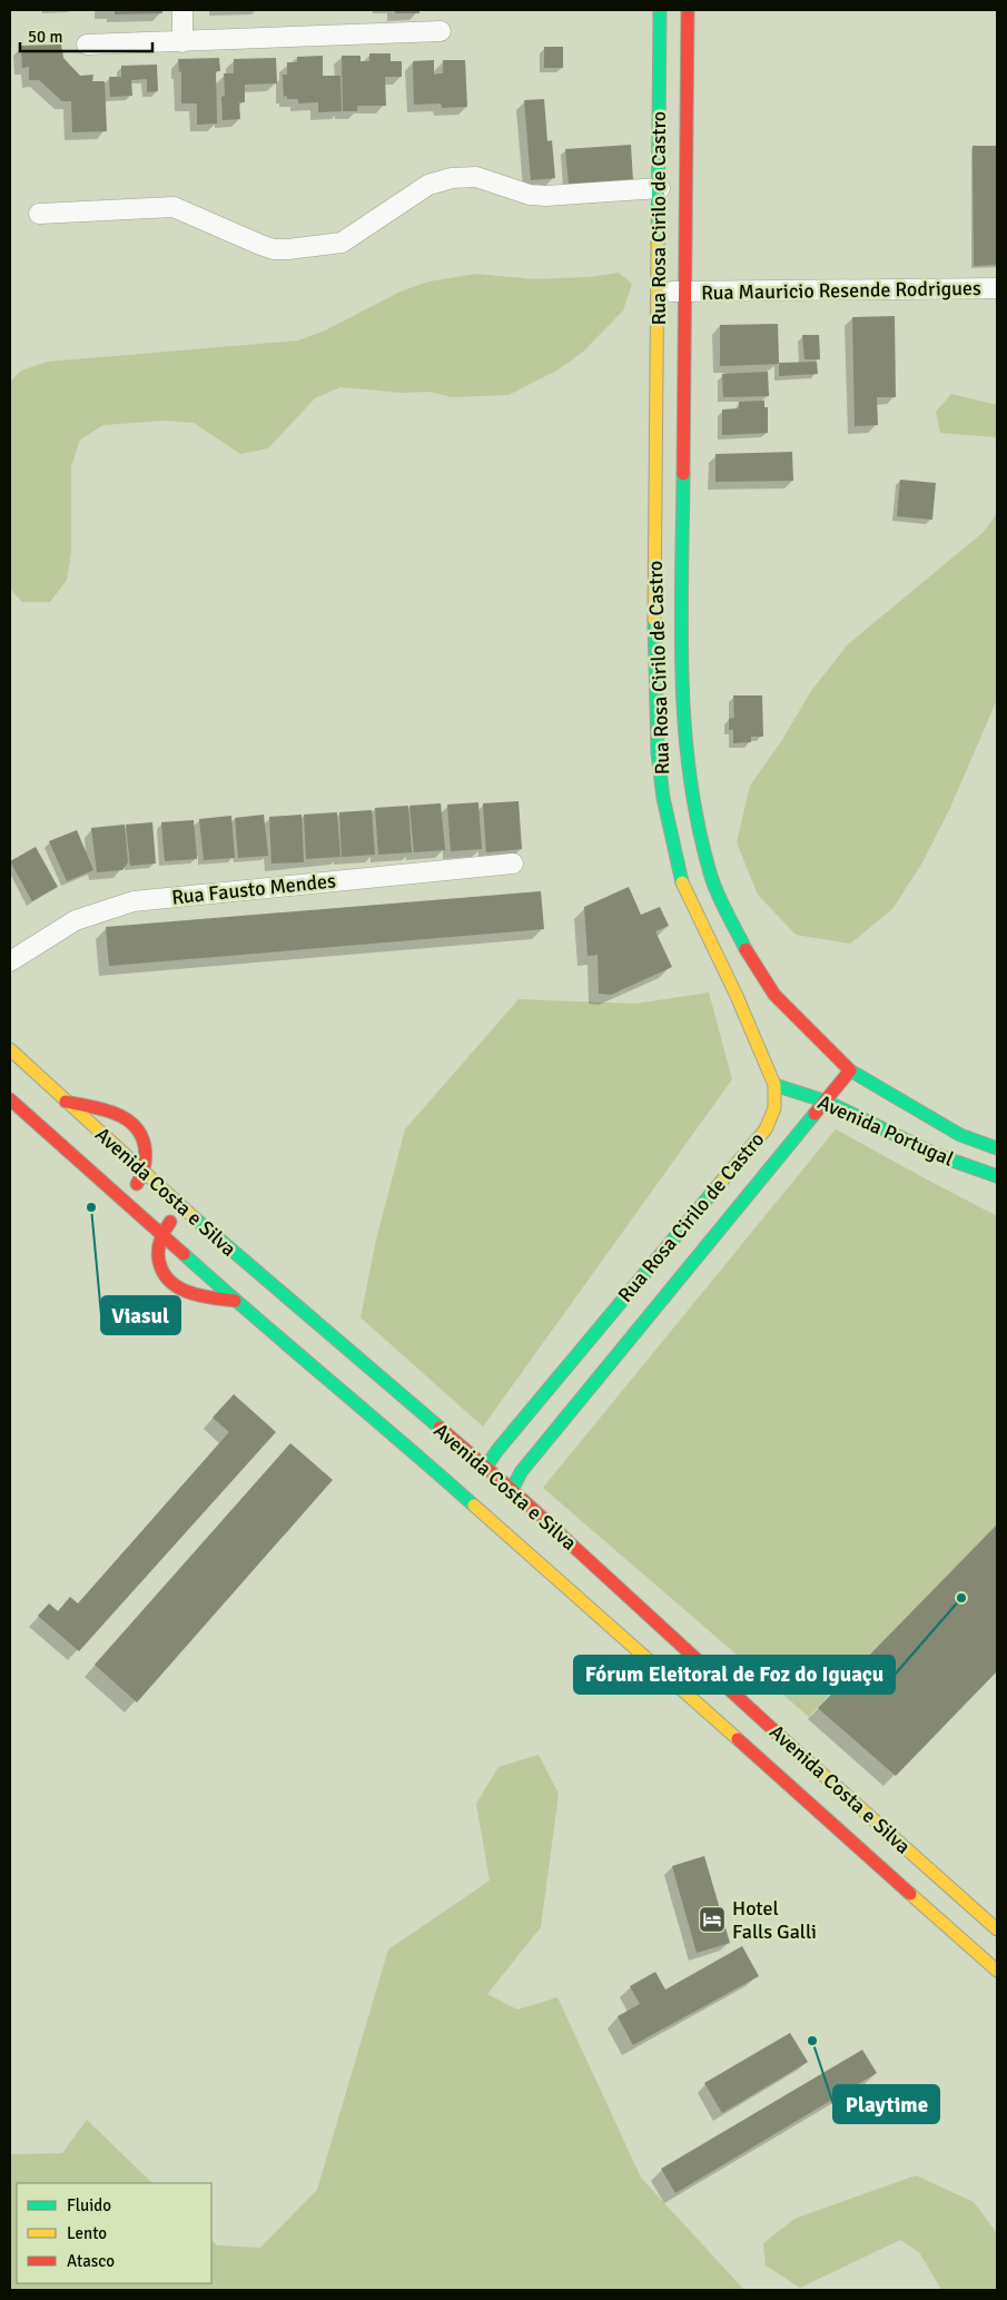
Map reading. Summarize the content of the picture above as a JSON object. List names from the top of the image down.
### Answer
{
  "streets": {
    "main road": ["Rua Rosa Cirilo de Castro", "Avenida Portugal", "Avenida Costa e Silva"],
    "street": ["Rua Mauricio Resende Rodrigues", "Rua Fausto Mendes"]
  },
  "crossings": [
    ["Rua Rosa Cirilo de Castro", "Rua Mauricio Resende Rodrigues"],
    ["Rua Rosa Cirilo de Castro", "Avenida Portugal"],
    ["Rua Rosa Cirilo de Castro", "Avenida Costa e Silva"]
  ],
  "places": {
    "other": ["Viasul", "Fórum Eleitoral de Foz do Iguaçu", "Playtime"],
    "hotel": ["Hotel Falls Galli"]
  },
  "legend": ["Fluido", "Lento", "Atasco"],
  "scale_bar": "50 m"
}
